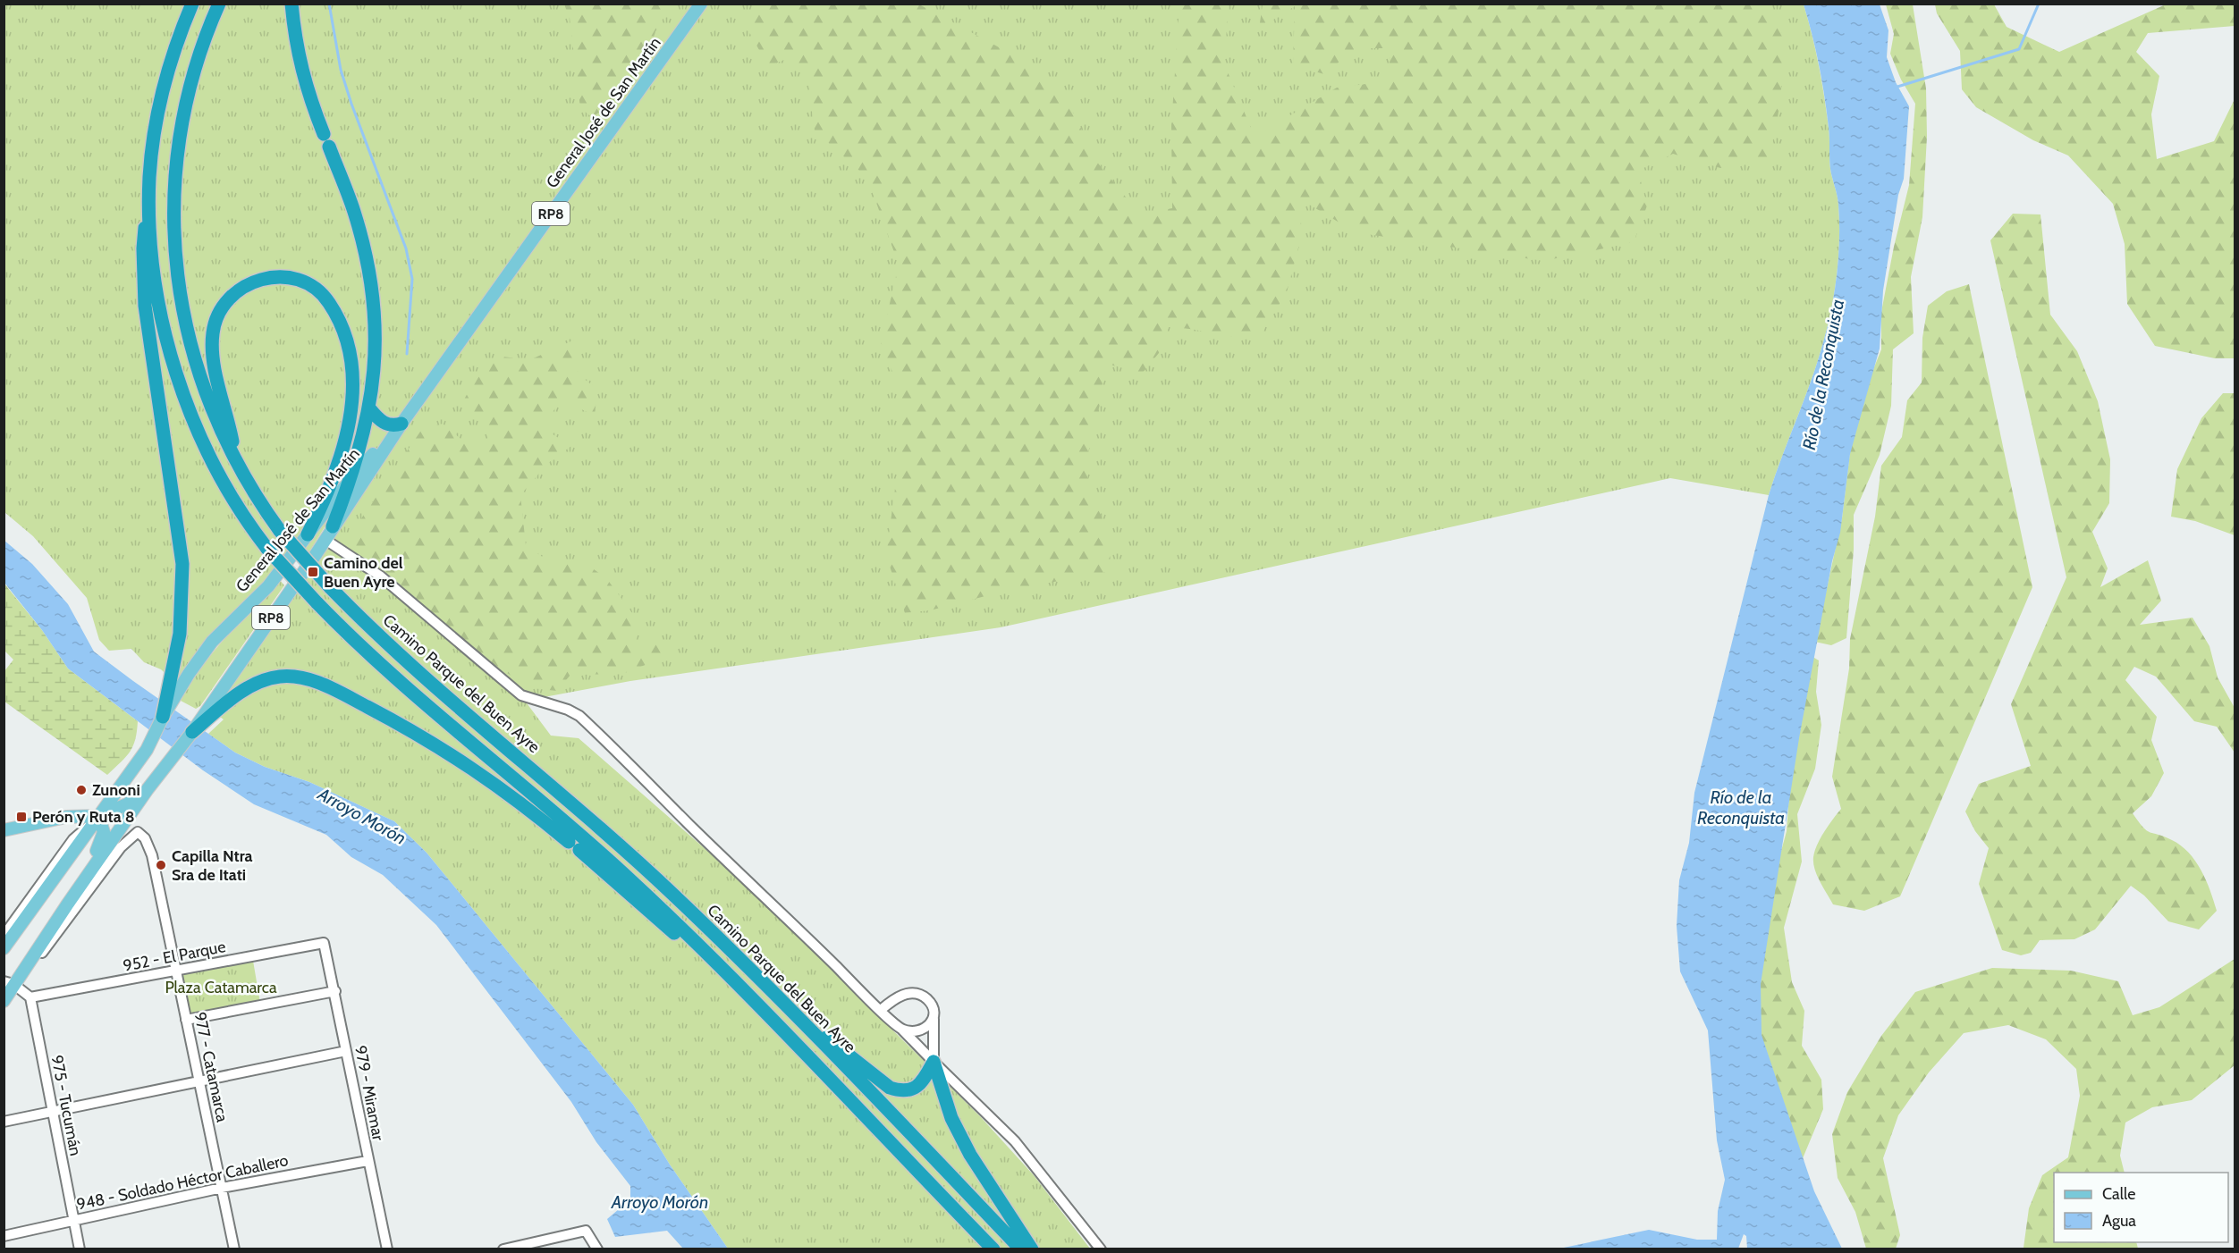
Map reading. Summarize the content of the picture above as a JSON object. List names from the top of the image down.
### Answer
{
  "streets": {
    "highway": ["Camino Parque del Buen Ayre"],
    "main road": ["General José de San Martín", "RP8"],
    "street": [
      "952 - El Parque",
      "977 - Catamarca",
      "979 - Miramar",
      "975 - Tucumán",
      "948 - Soldado Héctor Caballero"
    ]
  },
  "crossings": [
    ["952 - El Parque", "977 - Catamarca"],
    ["952 - El Parque", "979 - Miramar"],
    ["952 - El Parque", "975 - Tucumán"],
    ["977 - Catamarca", "948 - Soldado Héctor Caballero"],
    ["979 - Miramar", "948 - Soldado Héctor Caballero"],
    ["975 - Tucumán", "948 - Soldado Héctor Caballero"]
  ],
  "water": ["Río de la Reconquista", "Arroyo Morón"],
  "parks": ["Plaza Catamarca"],
  "places": {
    "transit": ["Camino del Buen Ayre", "Perón y Ruta 8"],
    "other": ["Zunoni", "Capilla Ntra Sra de Itati"]
  },
  "legend": ["Calle", "Agua"]
}
